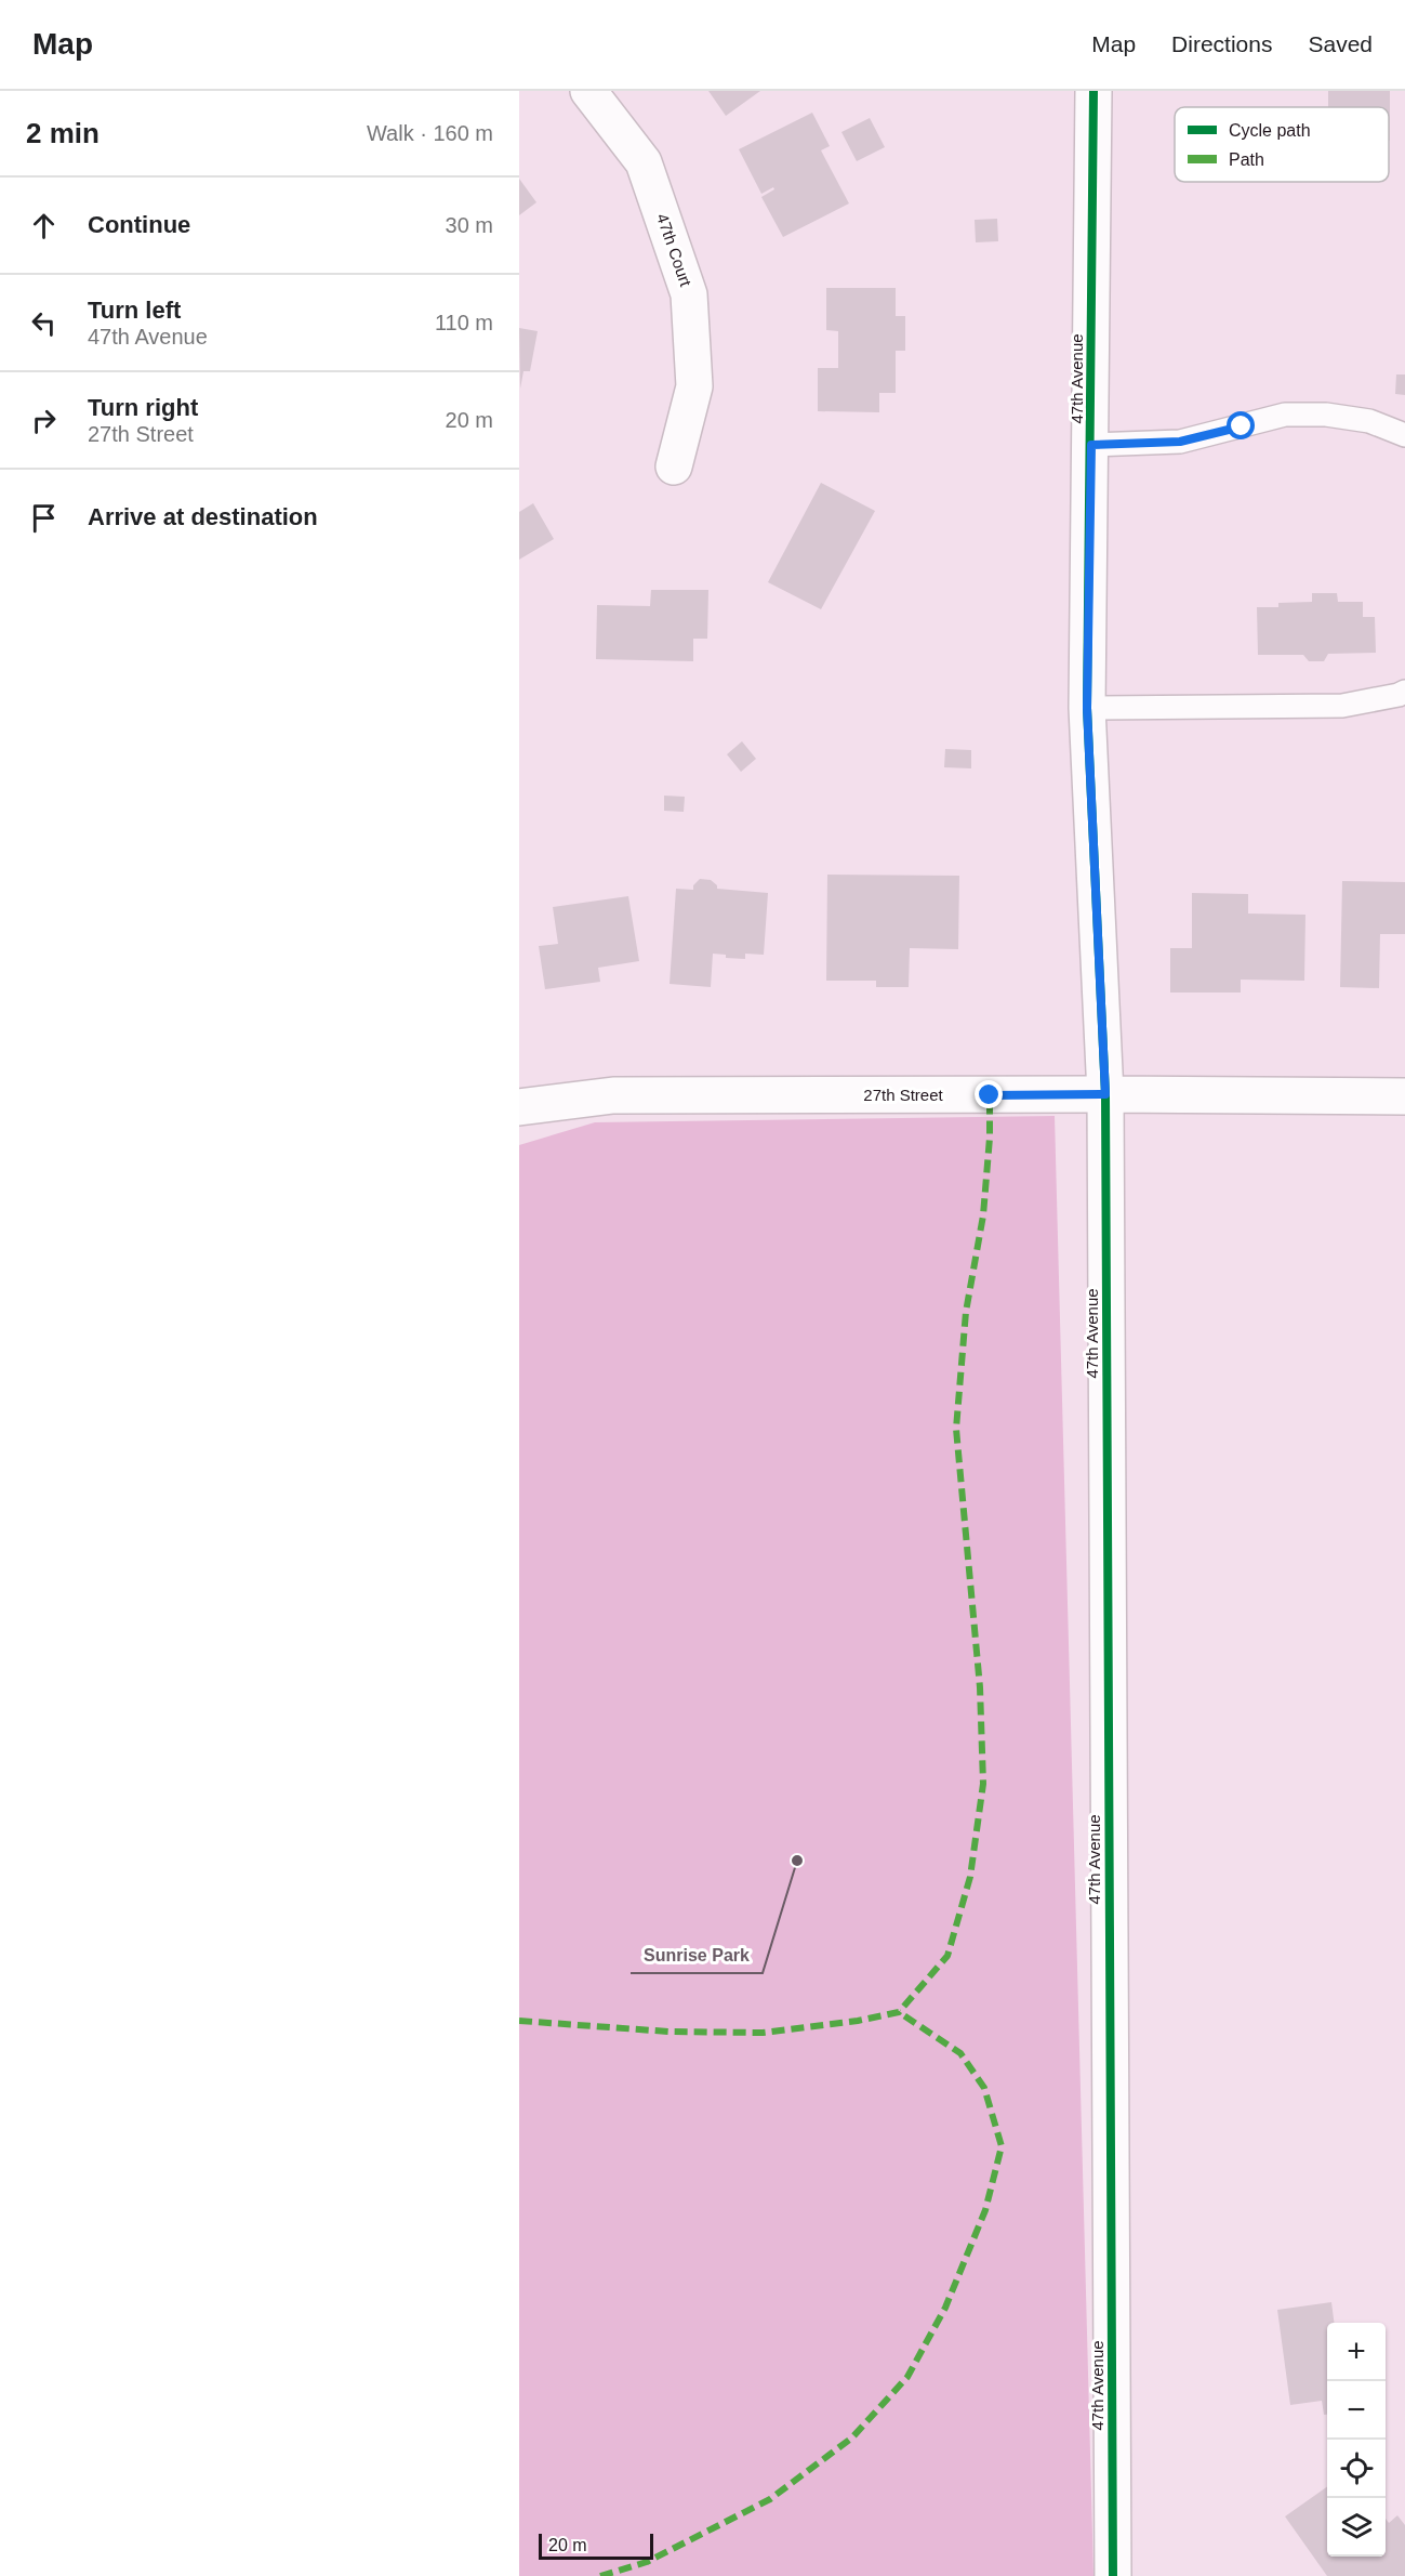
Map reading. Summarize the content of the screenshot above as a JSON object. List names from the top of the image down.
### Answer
{
  "streets": {
    "street": ["47th Court", "47th Avenue", "27th Street"]
  },
  "crossings": [
    ["47th Avenue", "27th Street"]
  ],
  "places": ["Sunrise Park"],
  "legend": ["Cycle path", "Path"],
  "scale_bar": "20 m",
  "page": {
    "header": "Map",
    "nav": ["Map", "Directions", "Saved"],
    "heading": ["2 min", "Walk · 160 m"],
    "list": [
      ["Continue", "30 m"],
      ["Turn left", "47th Avenue", "110 m"],
      ["Turn right", "27th Street", "20 m"],
      "Arrive at destination"
    ],
    "map_buttons": ["+", "−"],
    "scale": "20 m"
  }
}
